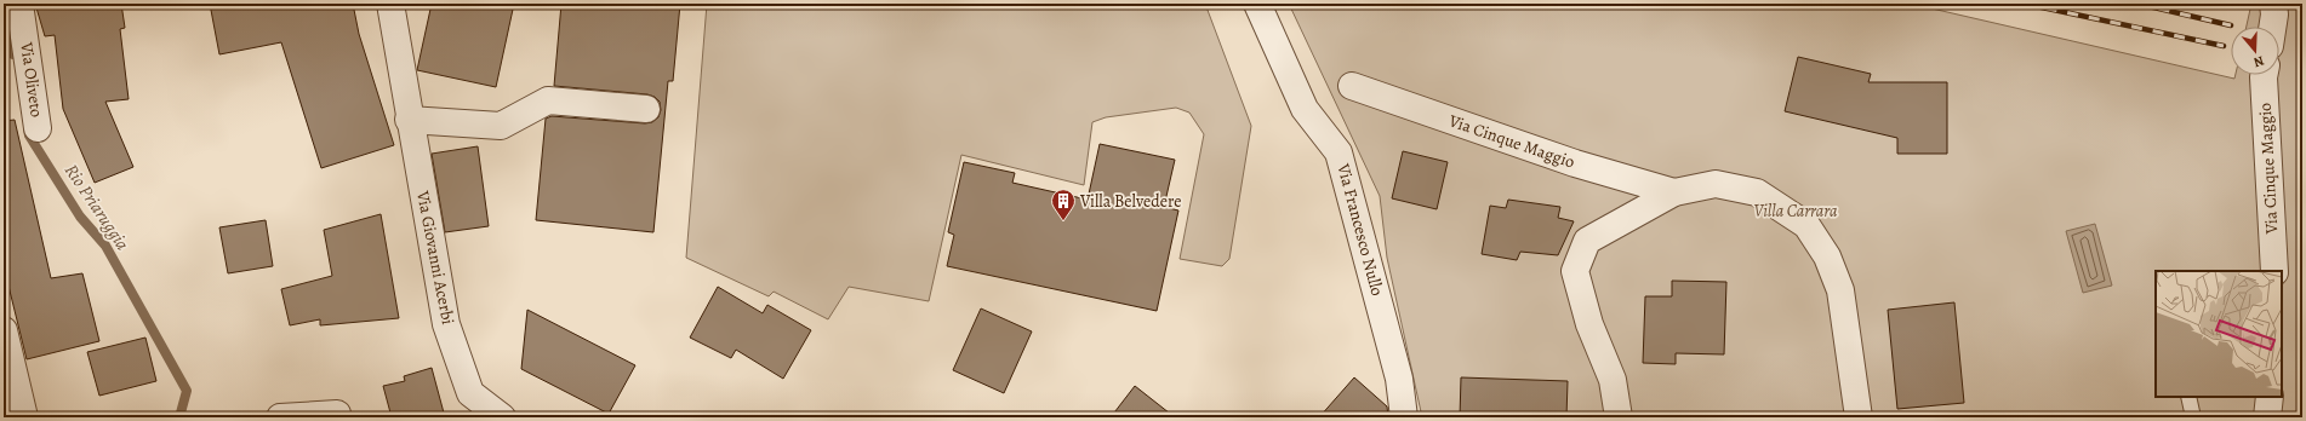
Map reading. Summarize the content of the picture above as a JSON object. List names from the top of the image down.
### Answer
{
  "streets": {
    "street": [
      "Via Oliveto",
      "Via Cinque Maggio",
      "Via Francesco Nullo",
      "Via Giovanni Acerbi"
    ]
  },
  "water": ["Rio Priaruggia"],
  "parks": ["Villa Carrara"],
  "places": {
    "building": ["Villa Belvedere"]
  },
  "north": "bottom"
}
